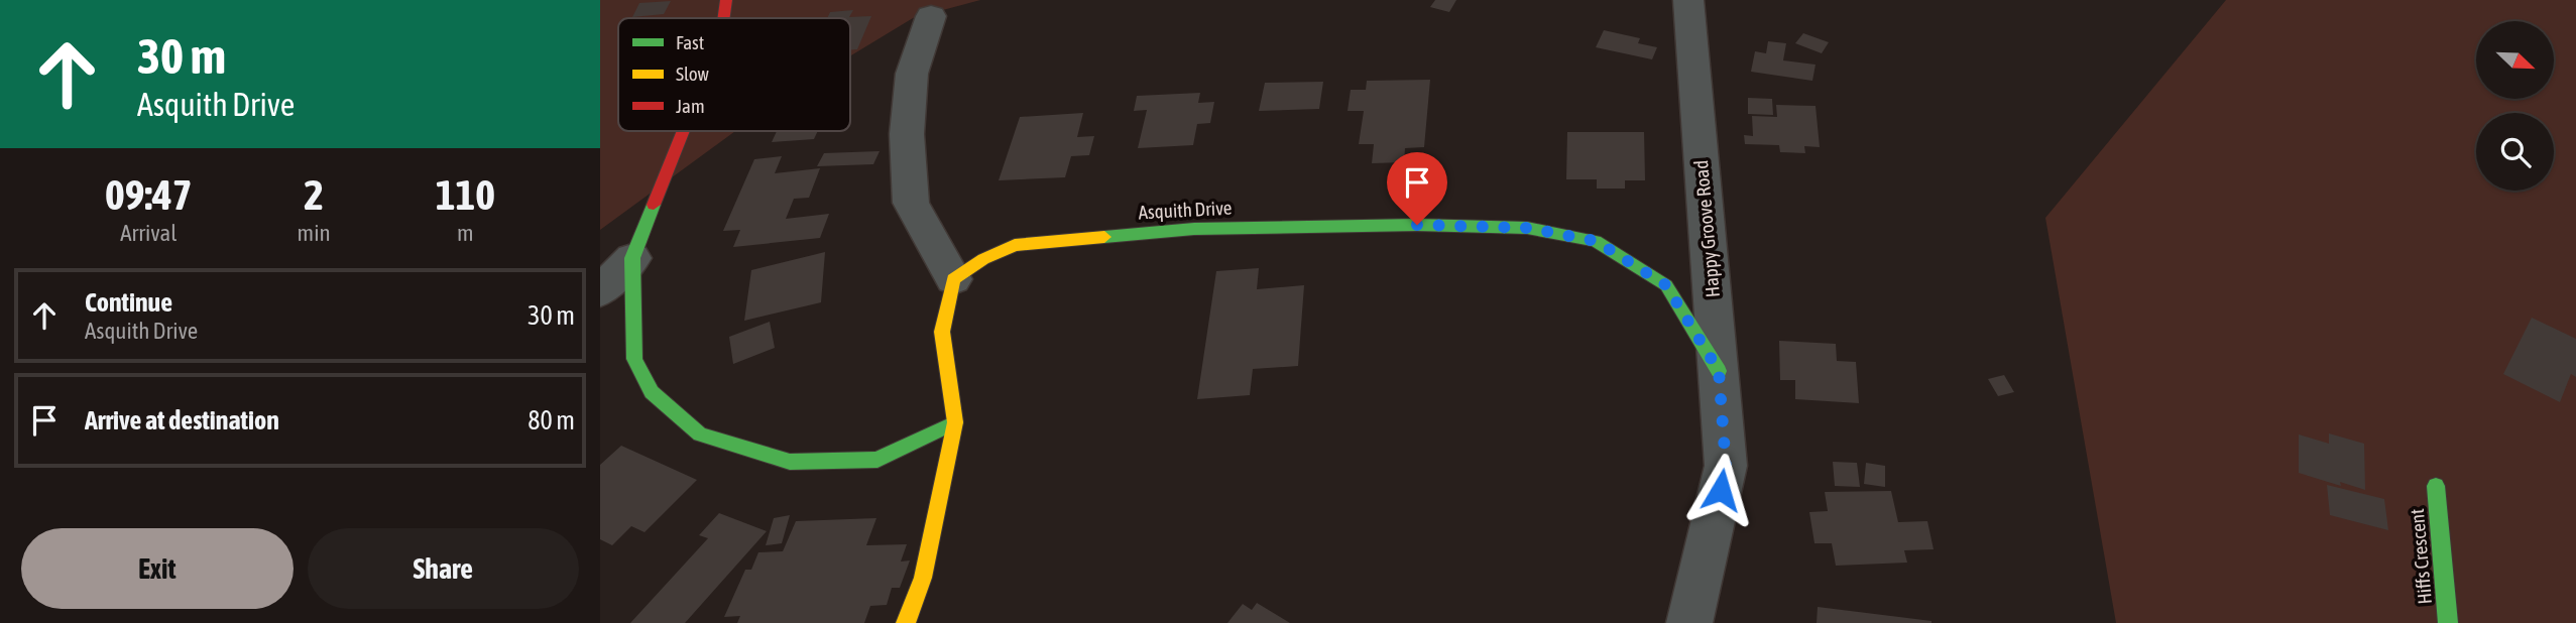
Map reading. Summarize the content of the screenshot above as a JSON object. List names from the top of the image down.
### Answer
{
  "streets": {
    "street": ["Asquith Drive", "Happy Groove Road", "Hiffs Crescent"]
  },
  "crossings": [
    ["Asquith Drive", "Happy Groove Road"]
  ],
  "legend": ["Fast", "Slow", "Jam"],
  "north": "bottom right",
  "page": {
    "turn": ["30 m", "Asquith Drive"],
    "eta": [
      "09:47",
      "Arrival",
      "2",
      "min",
      "110",
      "m"
    ],
    "list": [
      {
        "name": "Continue",
        "note": "Asquith Drive",
        "value": "30 m"
      },
      {
        "name": "Arrive at destination",
        "value": "80 m"
      }
    ],
    "buttons": ["Exit", "Share"]
  }
}
